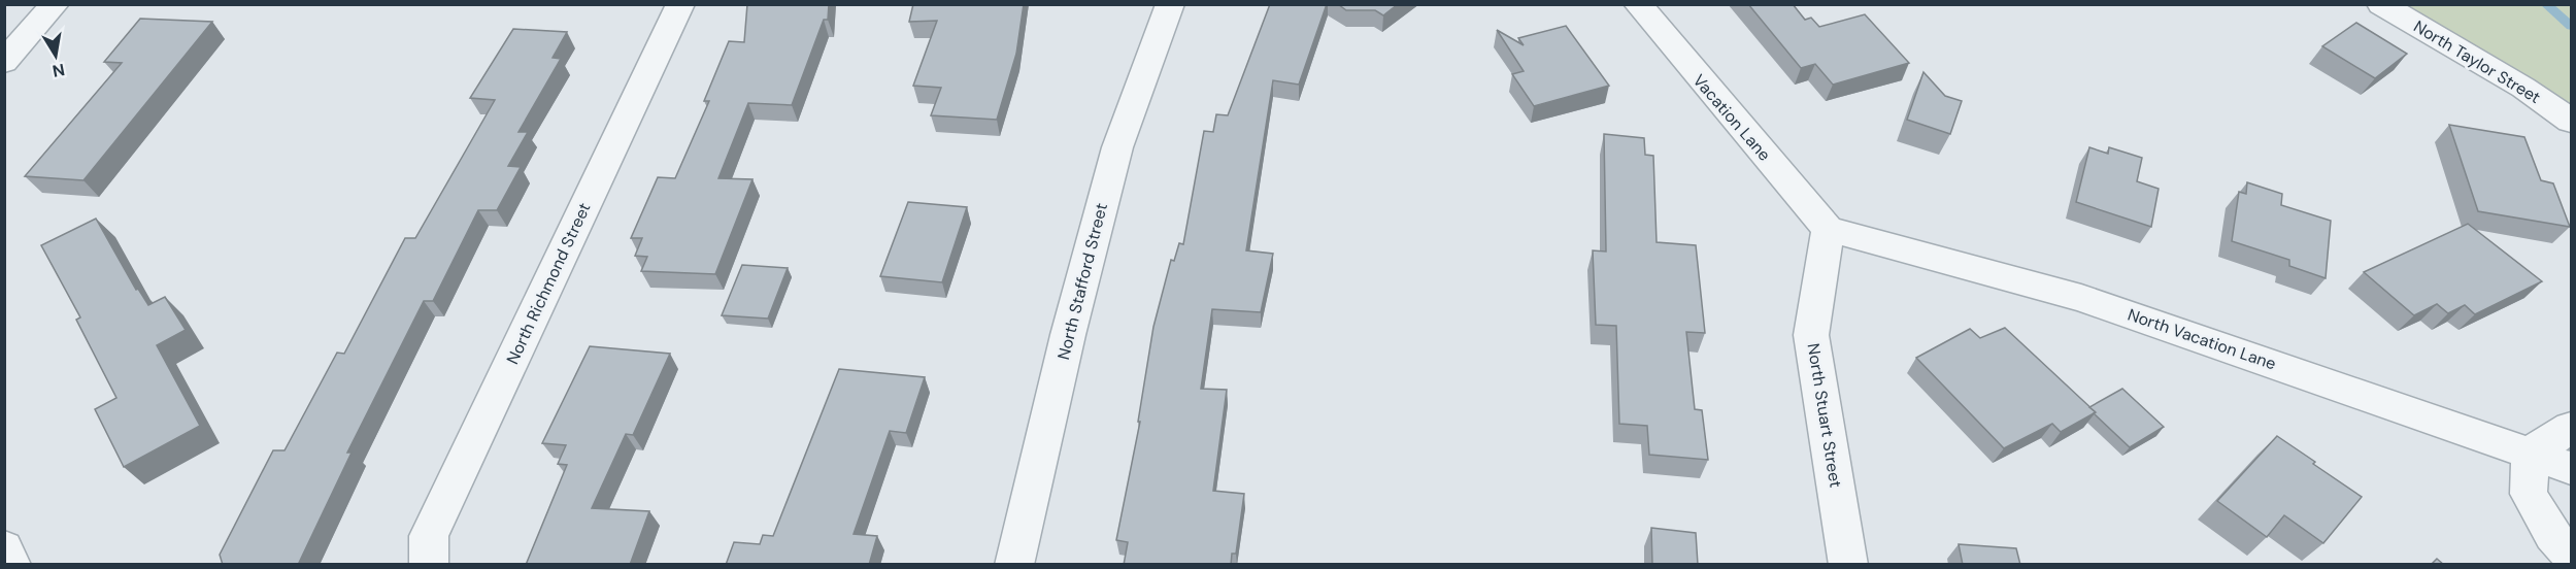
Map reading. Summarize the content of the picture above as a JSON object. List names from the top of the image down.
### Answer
{
  "streets": {
    "street": [
      "North Taylor Street",
      "Vacation Lane",
      "North Stafford Street",
      "North Richmond Street",
      "North Vacation Lane",
      "North Stuart Street"
    ]
  },
  "crossings": [
    ["Vacation Lane", "North Vacation Lane"],
    ["Vacation Lane", "North Stuart Street"],
    ["North Vacation Lane", "North Stuart Street"]
  ],
  "north": "bottom"
}
